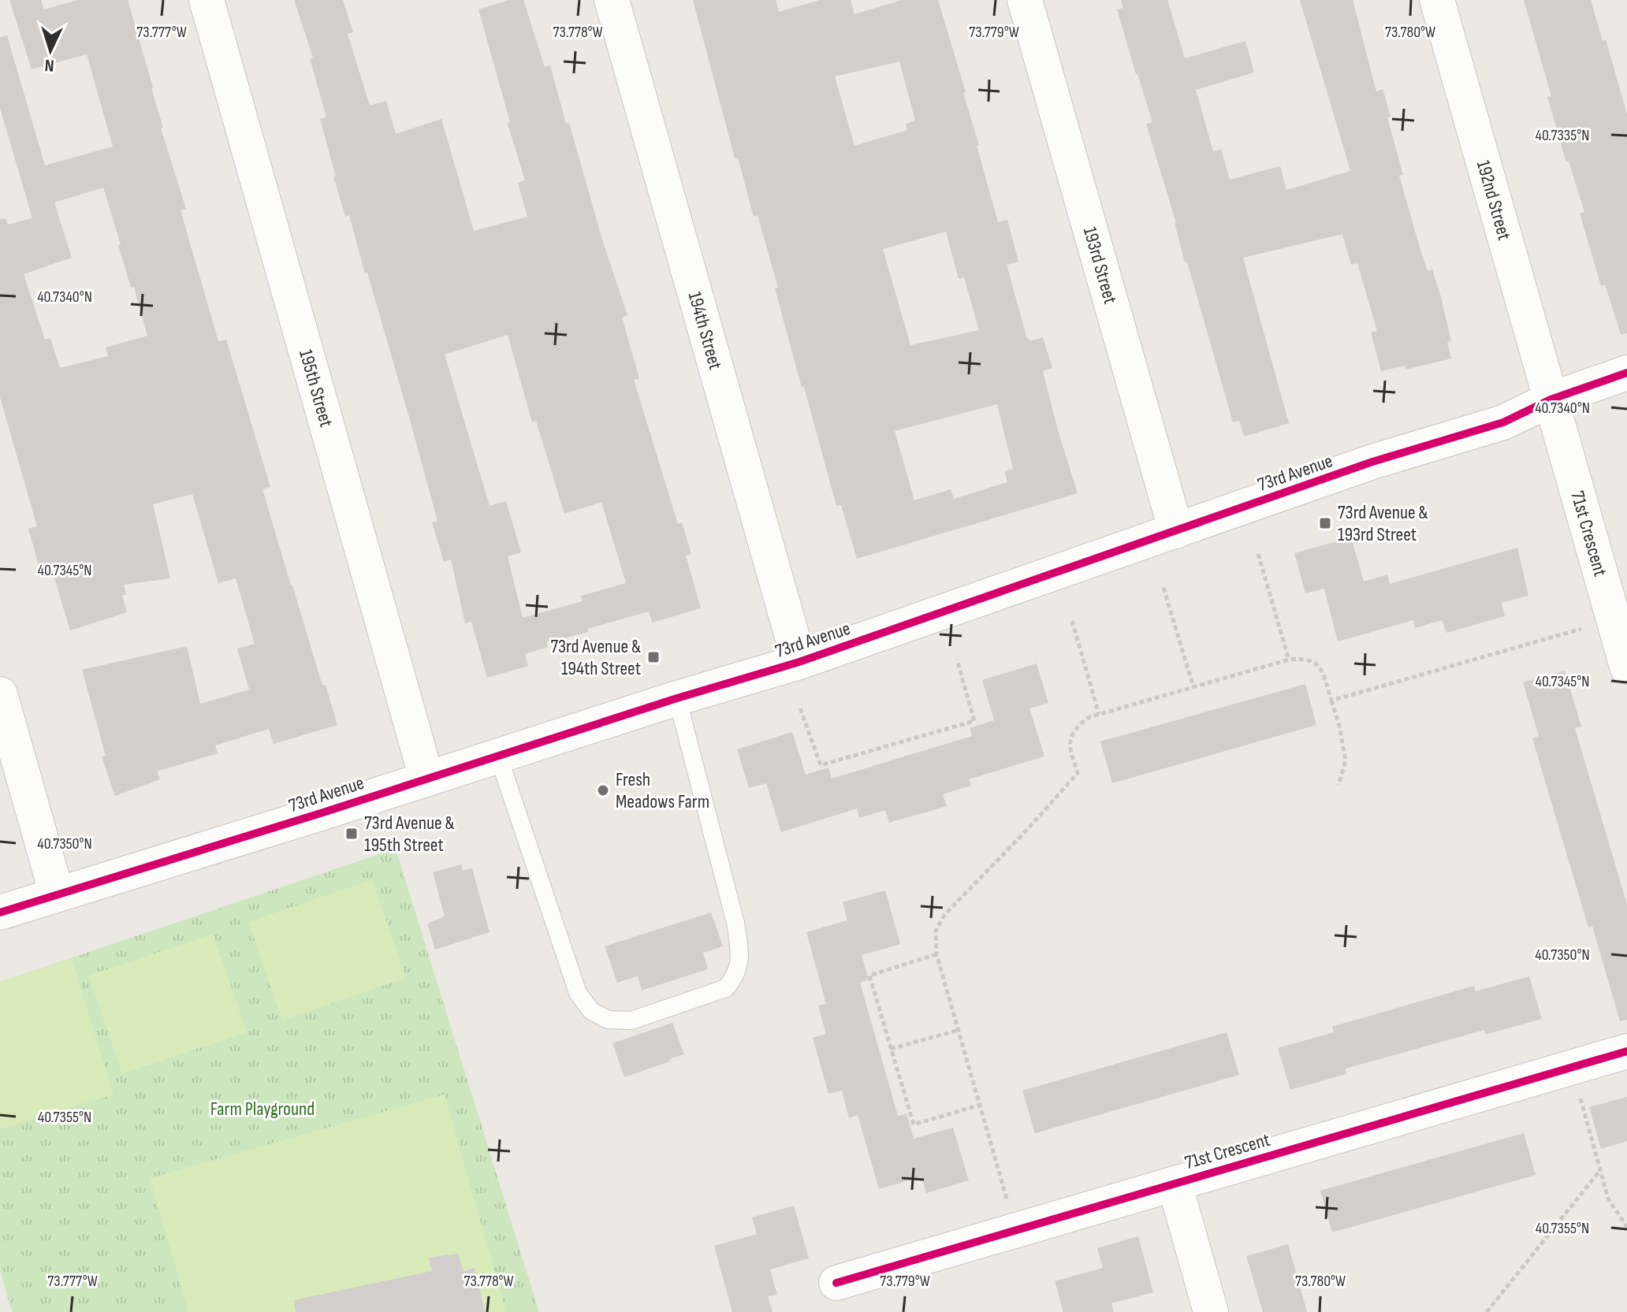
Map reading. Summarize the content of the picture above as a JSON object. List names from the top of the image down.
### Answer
{
  "streets": {
    "street": [
      "192nd Street",
      "193rd Street",
      "194th Street",
      "195th Street",
      "73rd Avenue",
      "71st Crescent"
    ]
  },
  "crossings": [
    ["192nd Street", "73rd Avenue"],
    ["192nd Street", "71st Crescent"],
    ["193rd Street", "73rd Avenue"],
    ["194th Street", "73rd Avenue"],
    ["195th Street", "73rd Avenue"],
    ["73rd Avenue", "71st Crescent"]
  ],
  "parks": ["Farm Playground"],
  "places": {
    "transit": ["73rd Avenue & 193rd Street", "73rd Avenue & 194th Street", "73rd Avenue & 195th Street"],
    "other": ["Fresh Meadows Farm"]
  },
  "north": "bottom",
  "coordinates": [
    "73.777°W",
    "73.778°W",
    "73.779°W",
    "73.780°W",
    "40.7335°N",
    "40.7340°N",
    "40.7345°N",
    "40.7350°N",
    "40.7355°N"
  ]
}
